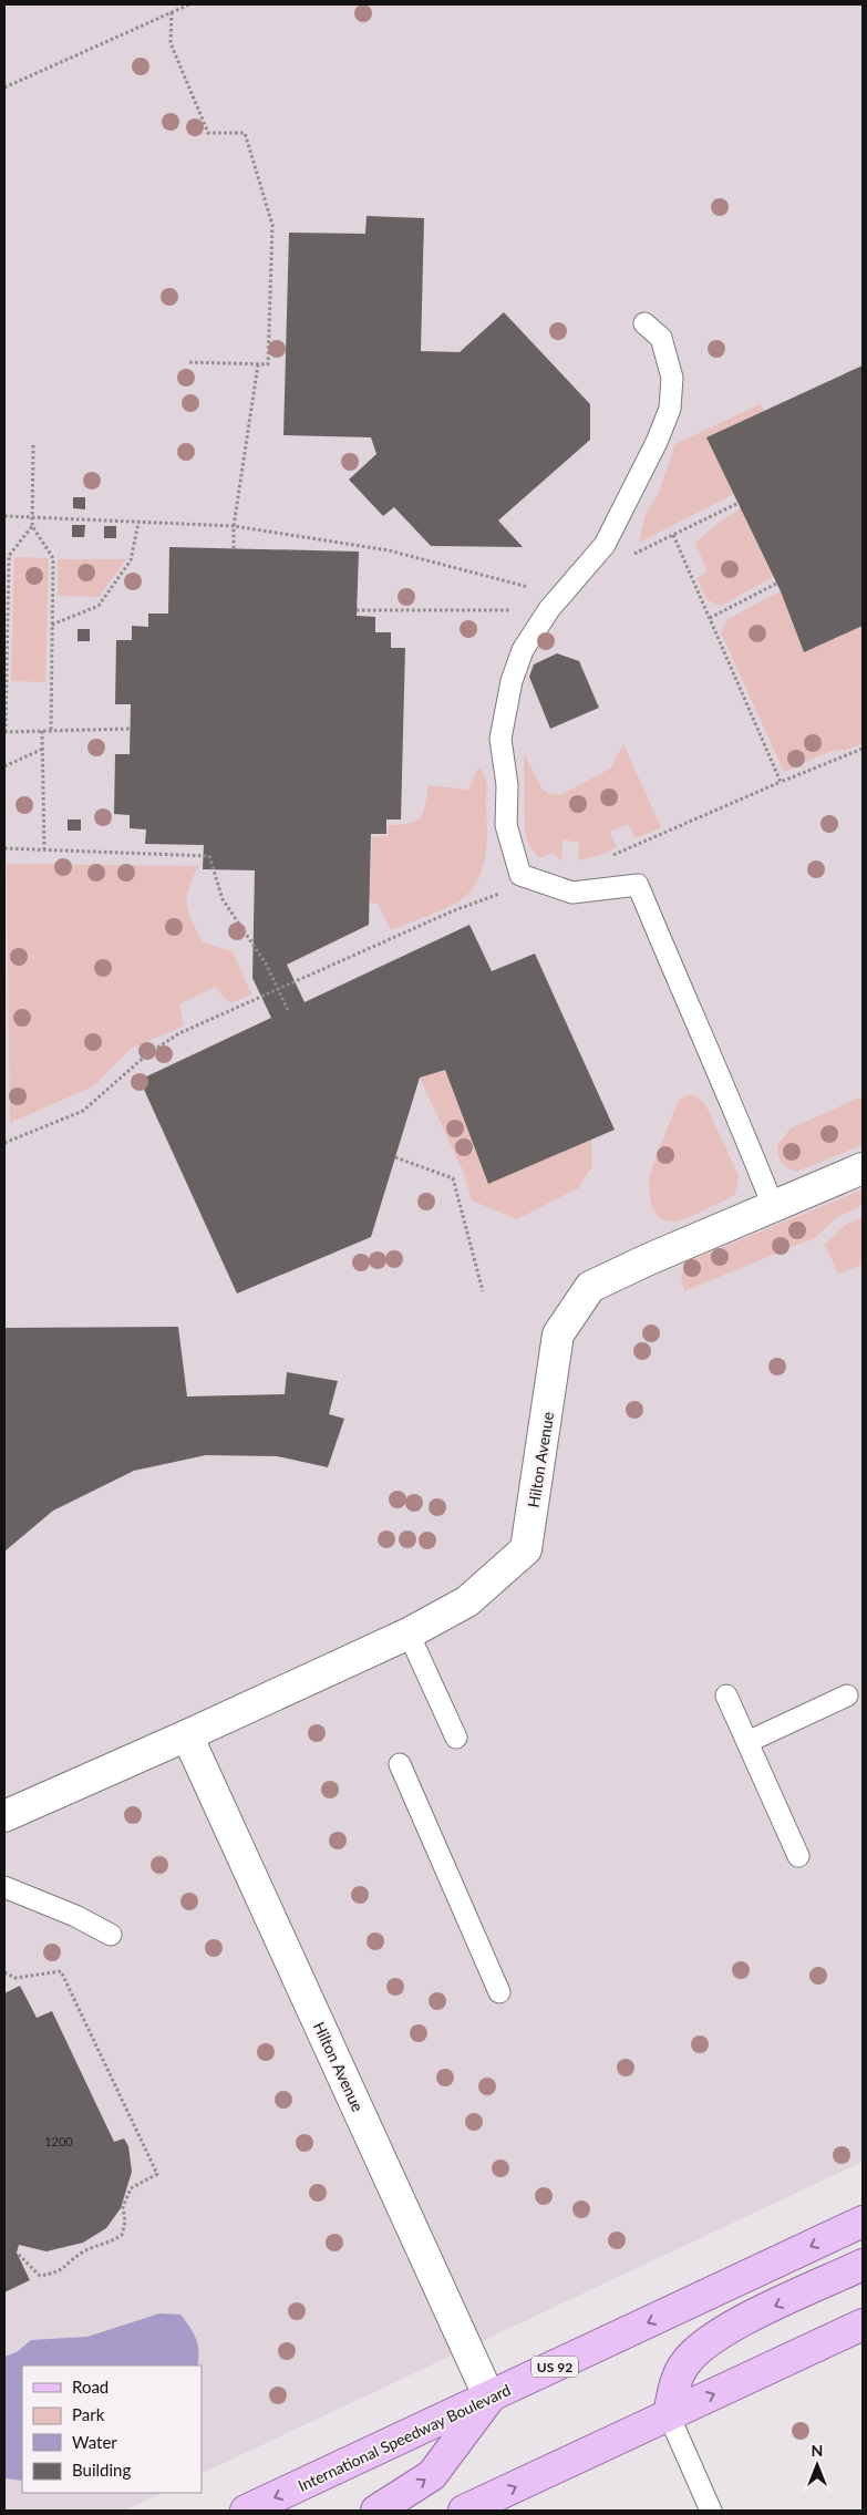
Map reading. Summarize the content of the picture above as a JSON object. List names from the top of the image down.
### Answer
{
  "streets": {
    "main road": ["US 92", "International Speedway Boulevard"],
    "street": ["Hilton Avenue"]
  },
  "crossings": [
    ["Hilton Avenue", "International Speedway Boulevard"]
  ],
  "house_numbers": ["1200"],
  "legend": [
    "Road",
    "Park",
    "Water",
    "Building"
  ],
  "north": "top"
}
